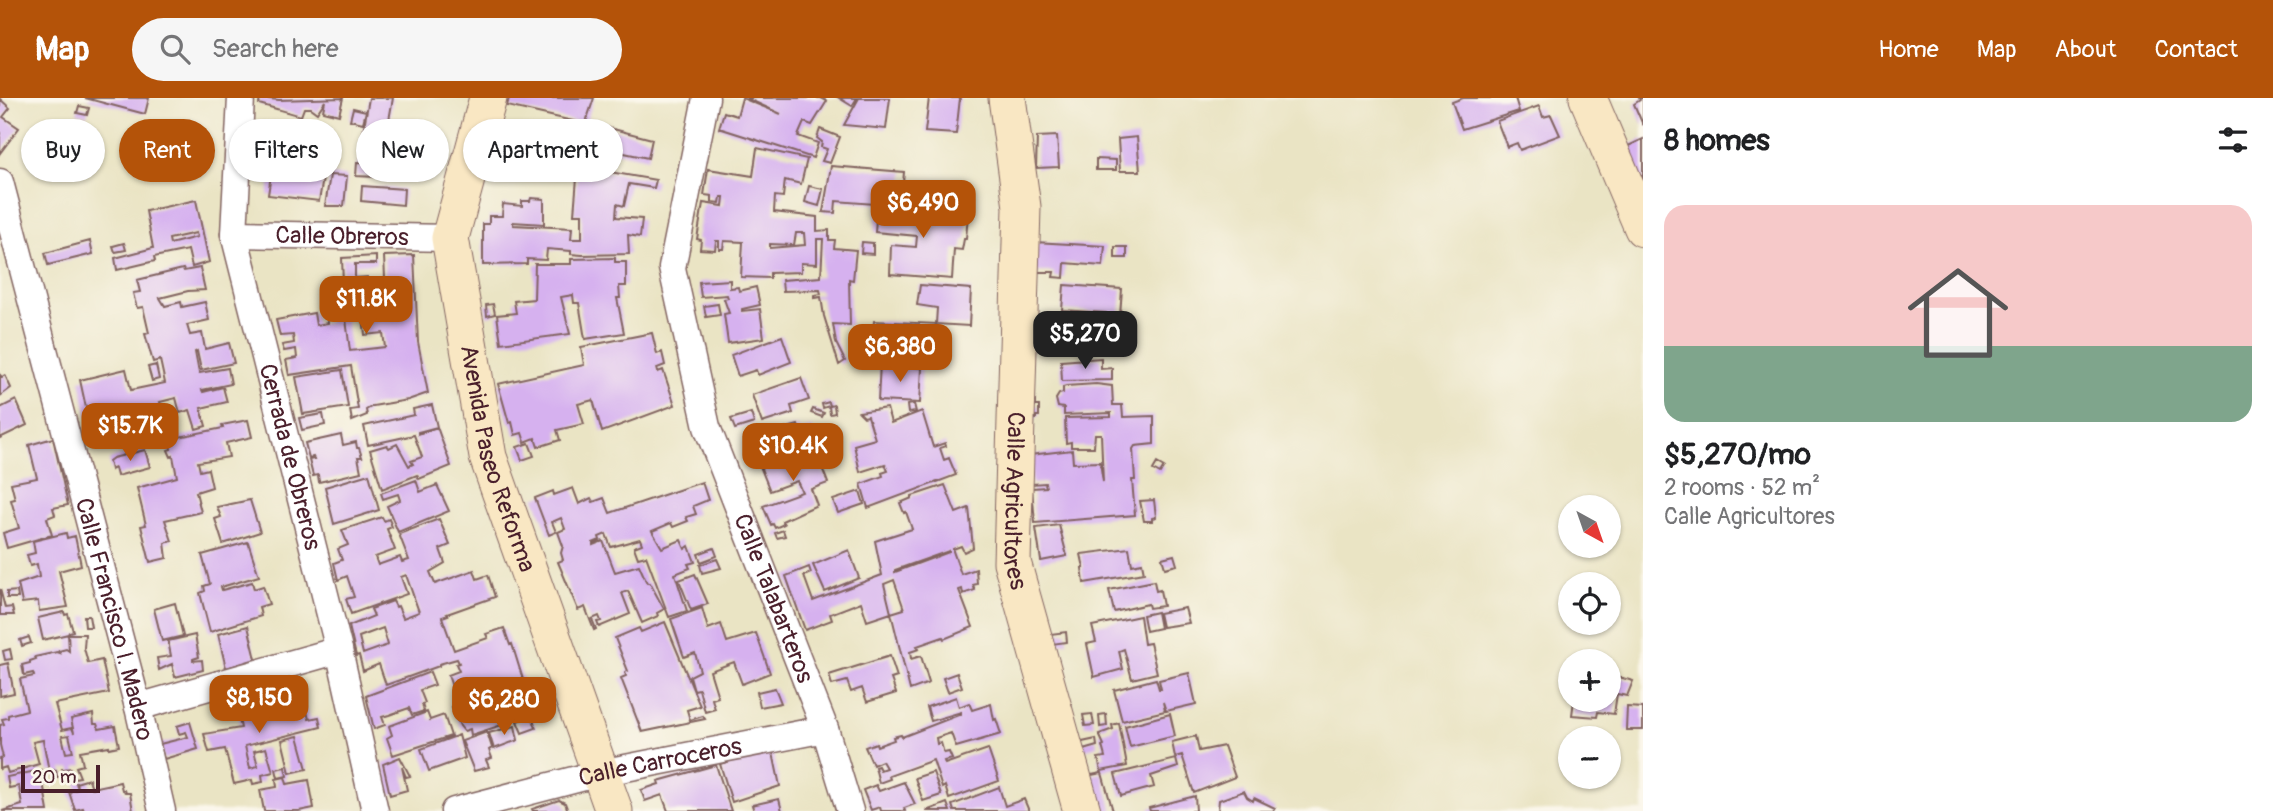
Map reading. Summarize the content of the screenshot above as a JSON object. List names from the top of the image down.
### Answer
{
  "streets": {
    "street": [
      "Calle Obreros",
      "Cerrada de Obreros",
      "Avenida Paseo Reforma",
      "Calle Agricultores",
      "Calle Talabarteros",
      "Calle Francisco I. Madero",
      "Calle Carroceros"
    ]
  },
  "crossings": [
    ["Calle Obreros", "Cerrada de Obreros"],
    ["Calle Obreros", "Avenida Paseo Reforma"],
    ["Avenida Paseo Reforma", "Calle Carroceros"],
    ["Calle Talabarteros", "Calle Carroceros"]
  ],
  "scale_bar": "20 m",
  "north": "bottom right",
  "page": {
    "header": "Map",
    "search": "Search here",
    "nav": [
      "Home",
      "Map",
      "About",
      "Contact"
    ],
    "heading": "8 homes",
    "chip": [
      "Buy",
      "Rent",
      "Filters",
      "New",
      "Apartment"
    ],
    "price": [
      "$6,490",
      "$11.8K",
      "$5,270",
      "$6,380",
      "$15.7K",
      "$10.4K",
      "$8,150",
      "$6,280"
    ],
    "list": [
      {
        "name": "$5,270/mo",
        "note": "2 rooms · 52 m² · Calle Agricultores"
      }
    ],
    "map_buttons": ["+", "−"],
    "scale": "20 m"
  }
}
